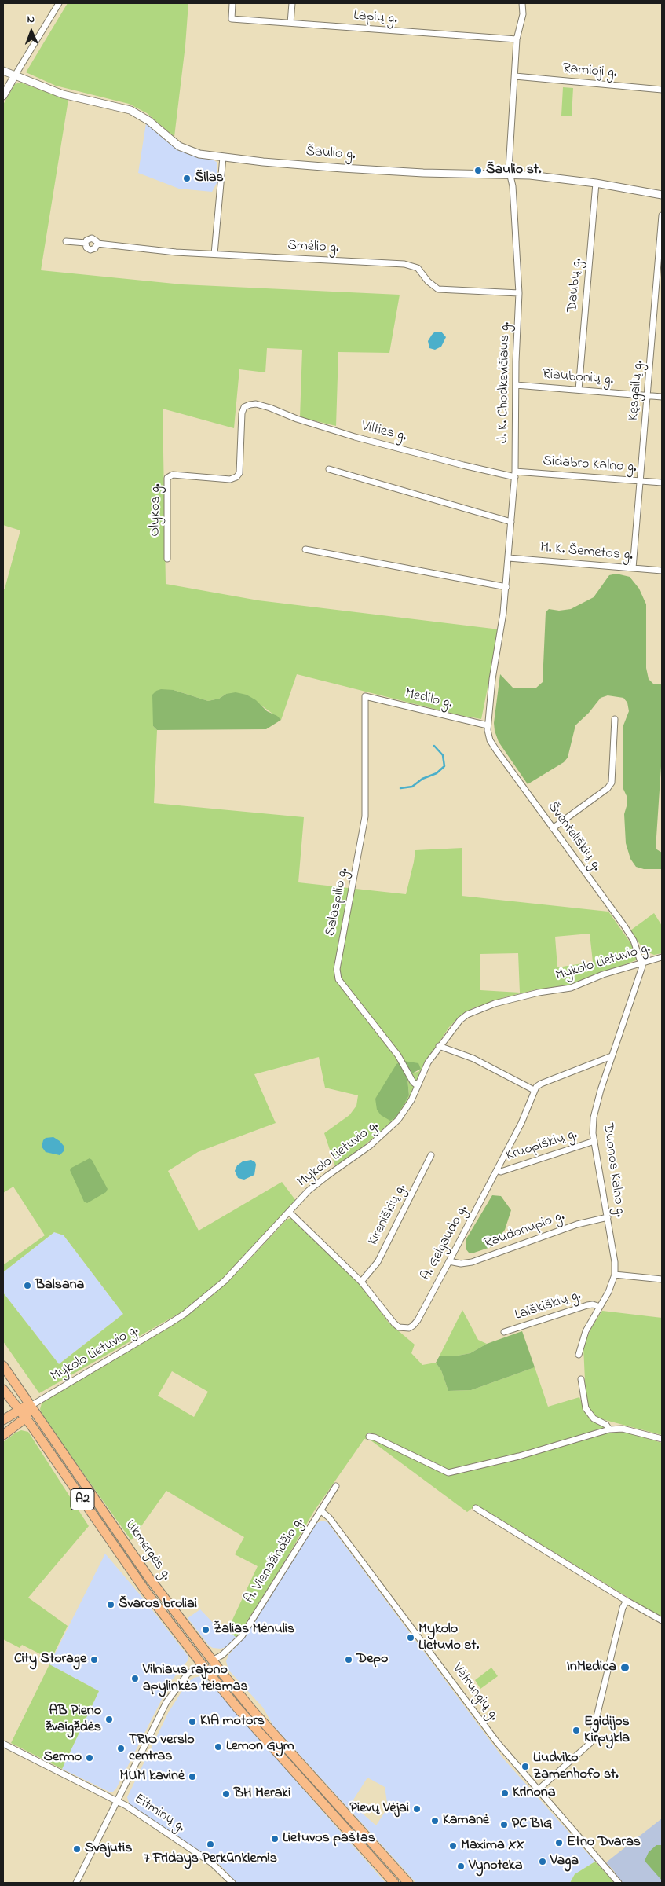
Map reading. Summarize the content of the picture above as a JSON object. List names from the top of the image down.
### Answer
{
  "streets": {
    "highway": ["A2", "Ukmergės g."],
    "street": [
      "Lapių g.",
      "Ramioji g.",
      "Šaulio g.",
      "Smėlio g.",
      "Daubų g.",
      "Riaubonių g.",
      "J. K. Chodkevičiaus g.",
      "Kęsgailų g.",
      "Vilties g.",
      "Sidabro Kalno g.",
      "Olykos g.",
      "M. K. Šemetos g.",
      "Medilo g.",
      "Šventeliškių g.",
      "Salaspilio g.",
      "Mykolo Lietuvio g.",
      "Kruopiškių g.",
      "Duonos Kalno g.",
      "Kireniškių g.",
      "Raudonupio g.",
      "A. Gelgaudo g.",
      "Laiškiškių g.",
      "A. Vienažindžio g.",
      "Vėtrungių g.",
      "Eitminų g."
    ]
  },
  "crossings": [
    ["Lapių g.", "J. K. Chodkevičiaus g."],
    ["Ramioji g.", "J. K. Chodkevičiaus g."],
    ["Šaulio g.", "Daubų g."],
    ["Šaulio g.", "J. K. Chodkevičiaus g."],
    ["Smėlio g.", "J. K. Chodkevičiaus g."],
    ["Daubų g.", "Riaubonių g."],
    ["Riaubonių g.", "J. K. Chodkevičiaus g."],
    ["Riaubonių g.", "Kęsgailų g."],
    ["J. K. Chodkevičiaus g.", "Vilties g."],
    ["J. K. Chodkevičiaus g.", "Sidabro Kalno g."],
    ["J. K. Chodkevičiaus g.", "M. K. Šemetos g."],
    ["J. K. Chodkevičiaus g.", "Medilo g."],
    ["J. K. Chodkevičiaus g.", "Šventeliškių g."],
    ["Kęsgailų g.", "Sidabro Kalno g."],
    ["Kęsgailų g.", "M. K. Šemetos g."],
    ["Vilties g.", "Sidabro Kalno g."],
    ["Vilties g.", "Olykos g."],
    ["Medilo g.", "Šventeliškių g."],
    ["Medilo g.", "Salaspilio g."],
    ["Šventeliškių g.", "Mykolo Lietuvio g."],
    ["Šventeliškių g.", "Duonos Kalno g."],
    ["Salaspilio g.", "Mykolo Lietuvio g."],
    ["Mykolo Lietuvio g.", "Duonos Kalno g."],
    ["Mykolo Lietuvio g.", "A. Gelgaudo g."],
    ["Mykolo Lietuvio g.", "Ukmergės g."],
    ["Kruopiškių g.", "Duonos Kalno g."],
    ["Kruopiškių g.", "A. Gelgaudo g."],
    ["Duonos Kalno g.", "Raudonupio g."],
    ["Duonos Kalno g.", "Laiškiškių g."],
    ["Kireniškių g.", "A. Gelgaudo g."],
    ["Raudonupio g.", "A. Gelgaudo g."],
    ["A2", "Ukmergės g."],
    ["Ukmergės g.", "A. Vienažindžio g."],
    ["A. Vienažindžio g.", "Vėtrungių g."]
  ],
  "places": [
    "Šaulio st.",
    "Šilas",
    "Balsana",
    "Švaros broliai",
    "Žalias Mėnulis",
    "Mykolo Lietuvio st.",
    "City Storage",
    "Depo",
    "InMedica",
    "Vilniaus rajono apylinkės teismas",
    "AB Pieno žvaigždės",
    "KIA motors",
    "Egidijos Kirpykla",
    "Lemon Gym",
    "TRIO verslo centras",
    "Sermo",
    "Liudviko Zamenhofo st.",
    "MUM kavinė",
    "Krinona",
    "BH Meraki",
    "Pievų Vėjai",
    "Kamanė",
    "PC BIG",
    "Lietuvos paštas",
    "Etno Dvaras",
    "7 Fridays Perkūnkiemis",
    "Maxima XX",
    "Svajutis",
    "Vaga",
    "Vynoteka"
  ],
  "north": "top"
}
